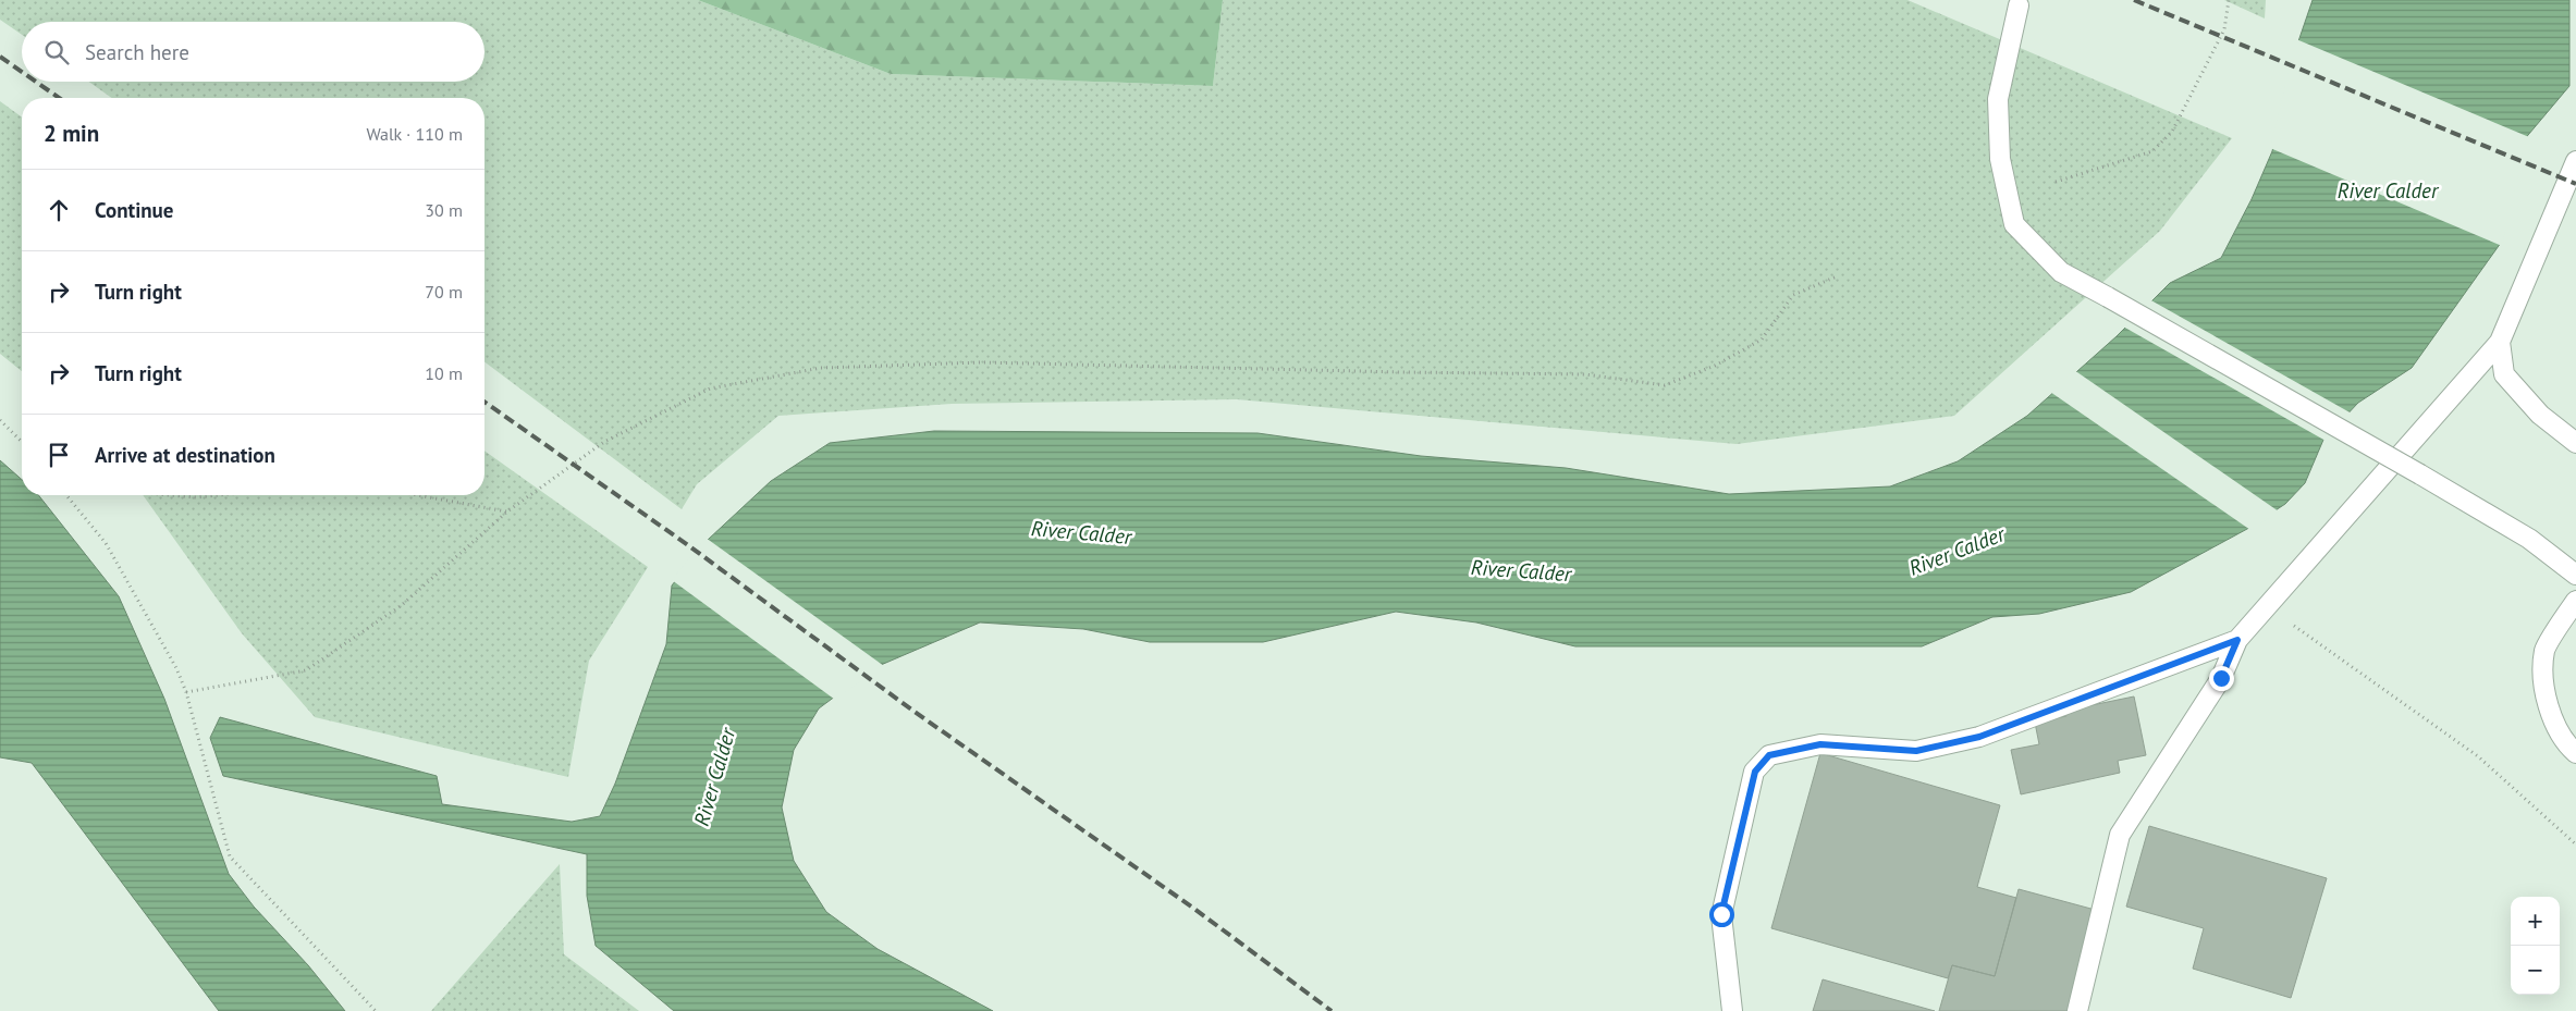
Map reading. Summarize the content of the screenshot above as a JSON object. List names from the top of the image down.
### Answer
{
  "water": ["River Calder"],
  "page": {
    "search": "Search here",
    "heading": ["2 min", "Walk · 110 m"],
    "list": [
      ["Continue", "30 m"],
      ["Turn right", "70 m"],
      ["Turn right", "10 m"],
      "Arrive at destination"
    ],
    "map_buttons": ["+", "−"]
  }
}
